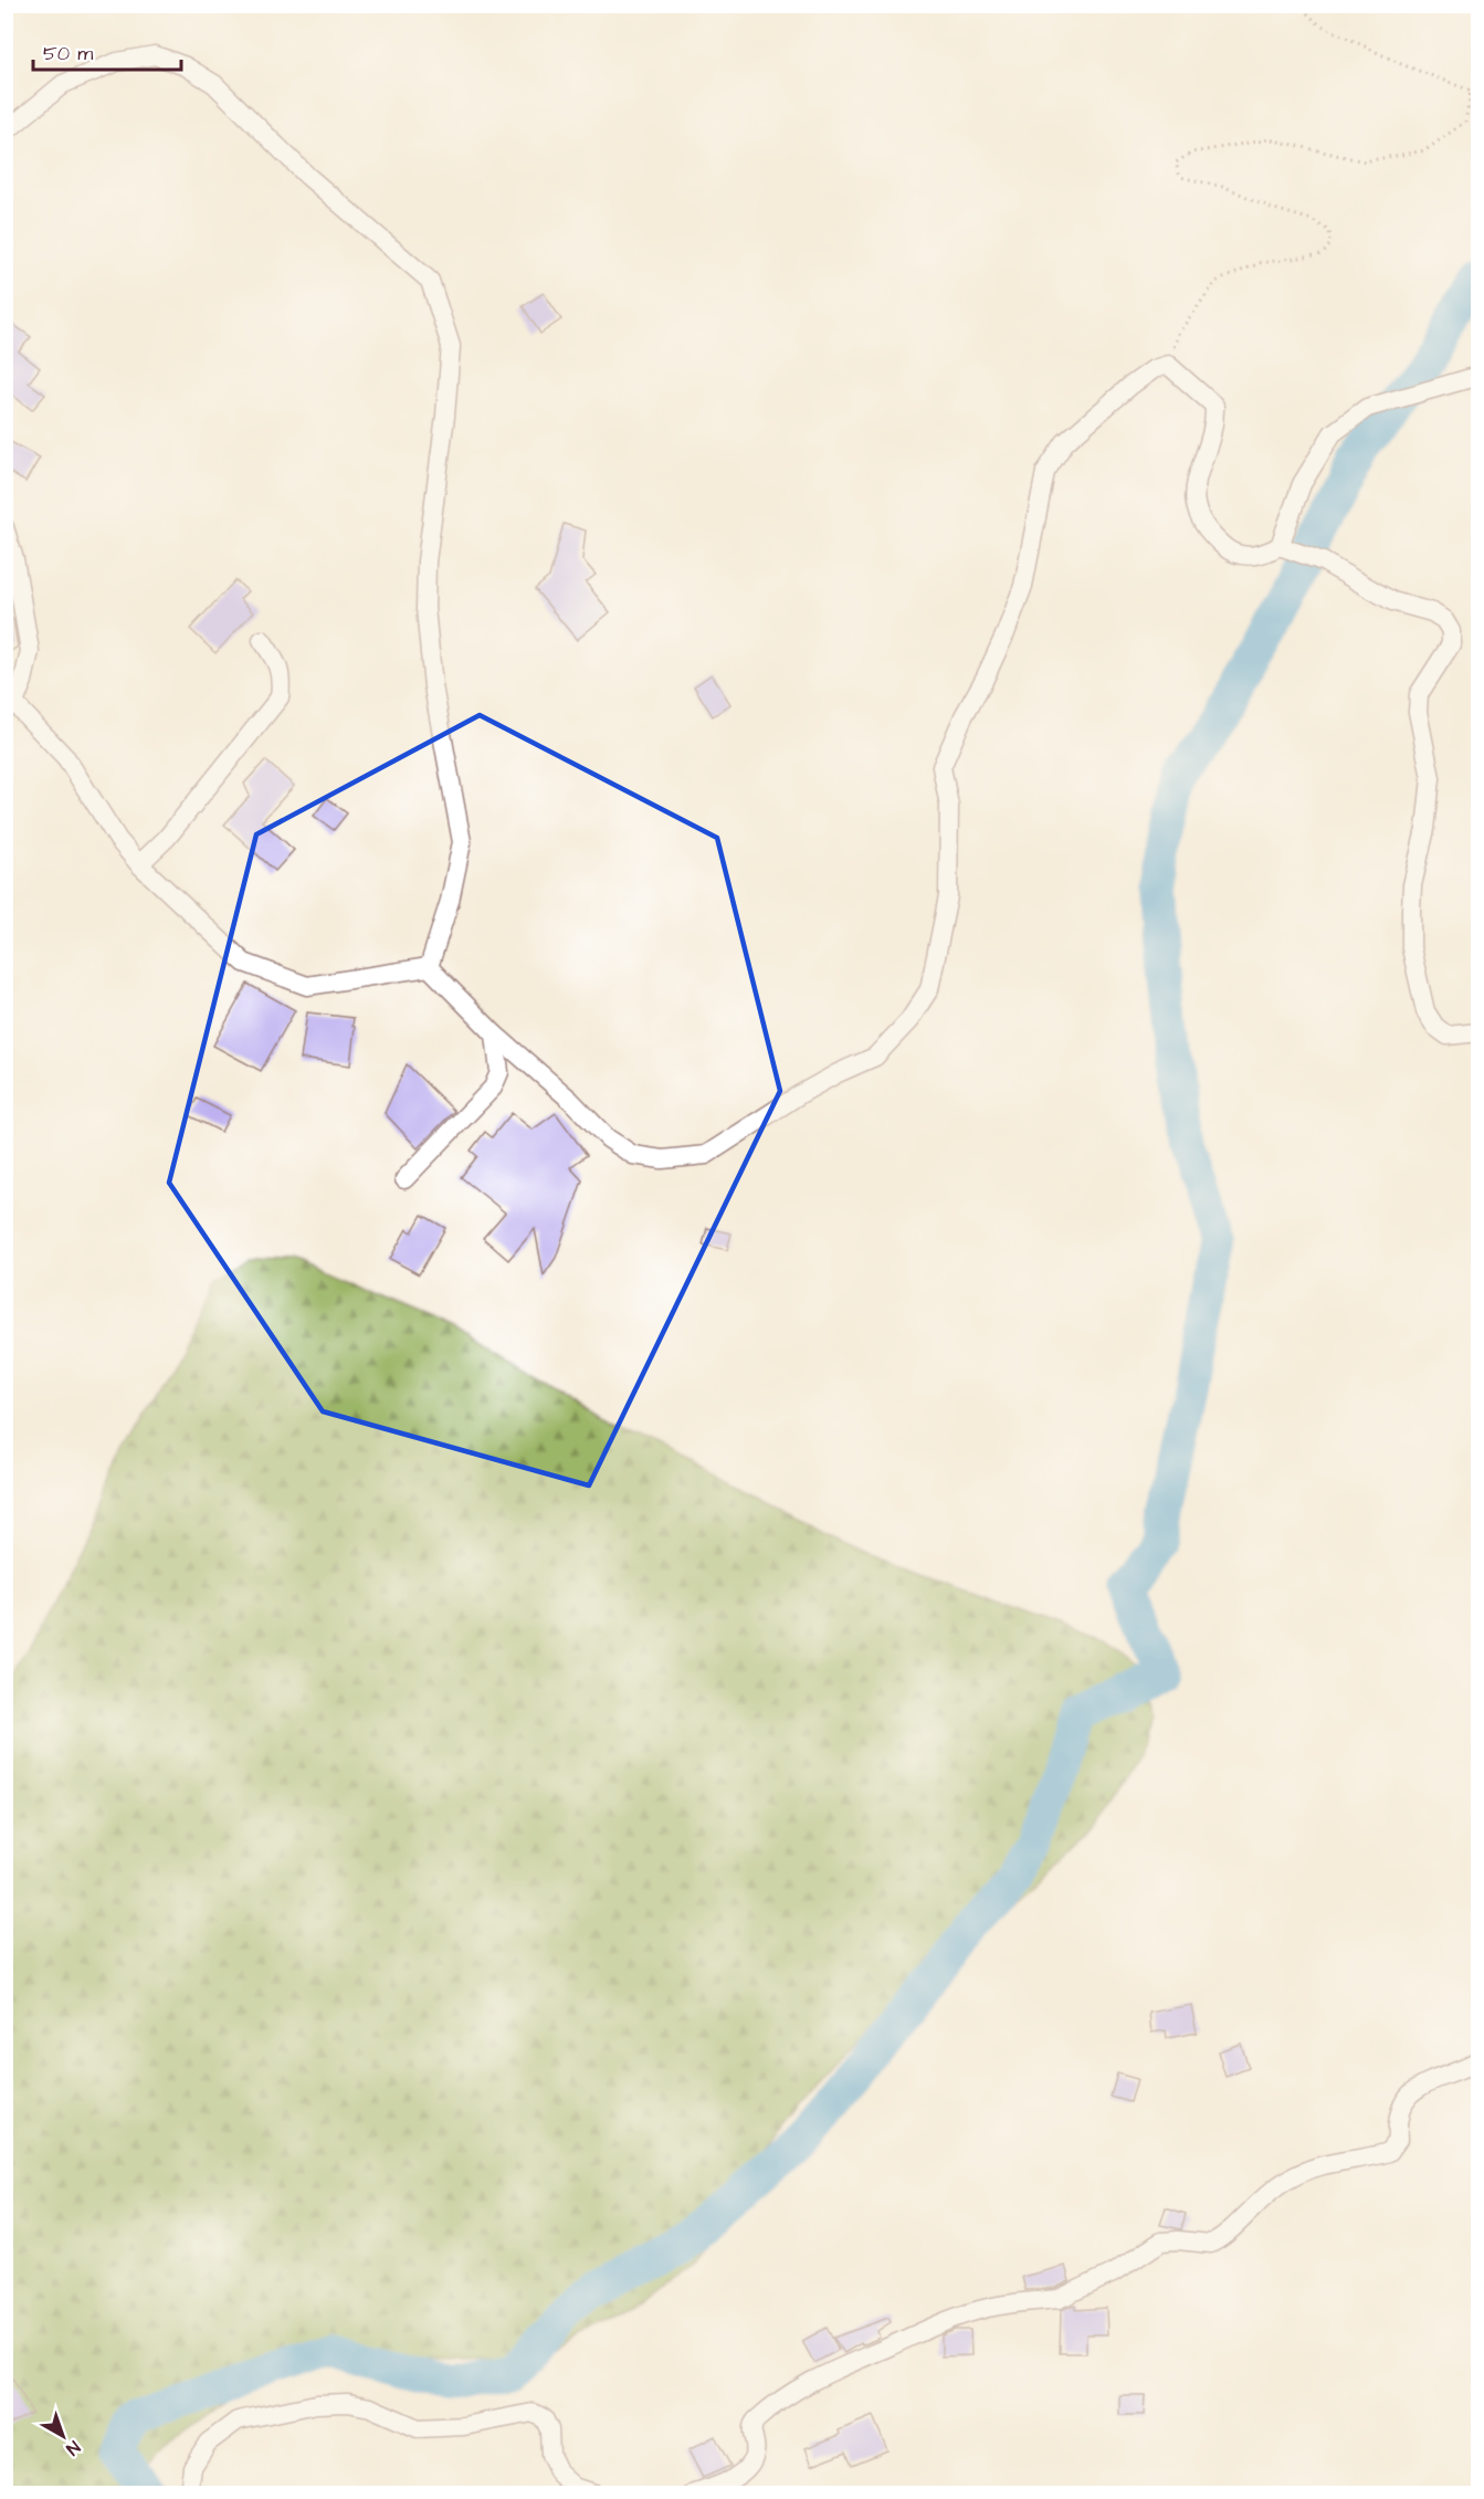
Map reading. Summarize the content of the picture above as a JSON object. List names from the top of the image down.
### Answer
{
  "scale_bar": "50 m",
  "north": "bottom right"
}
